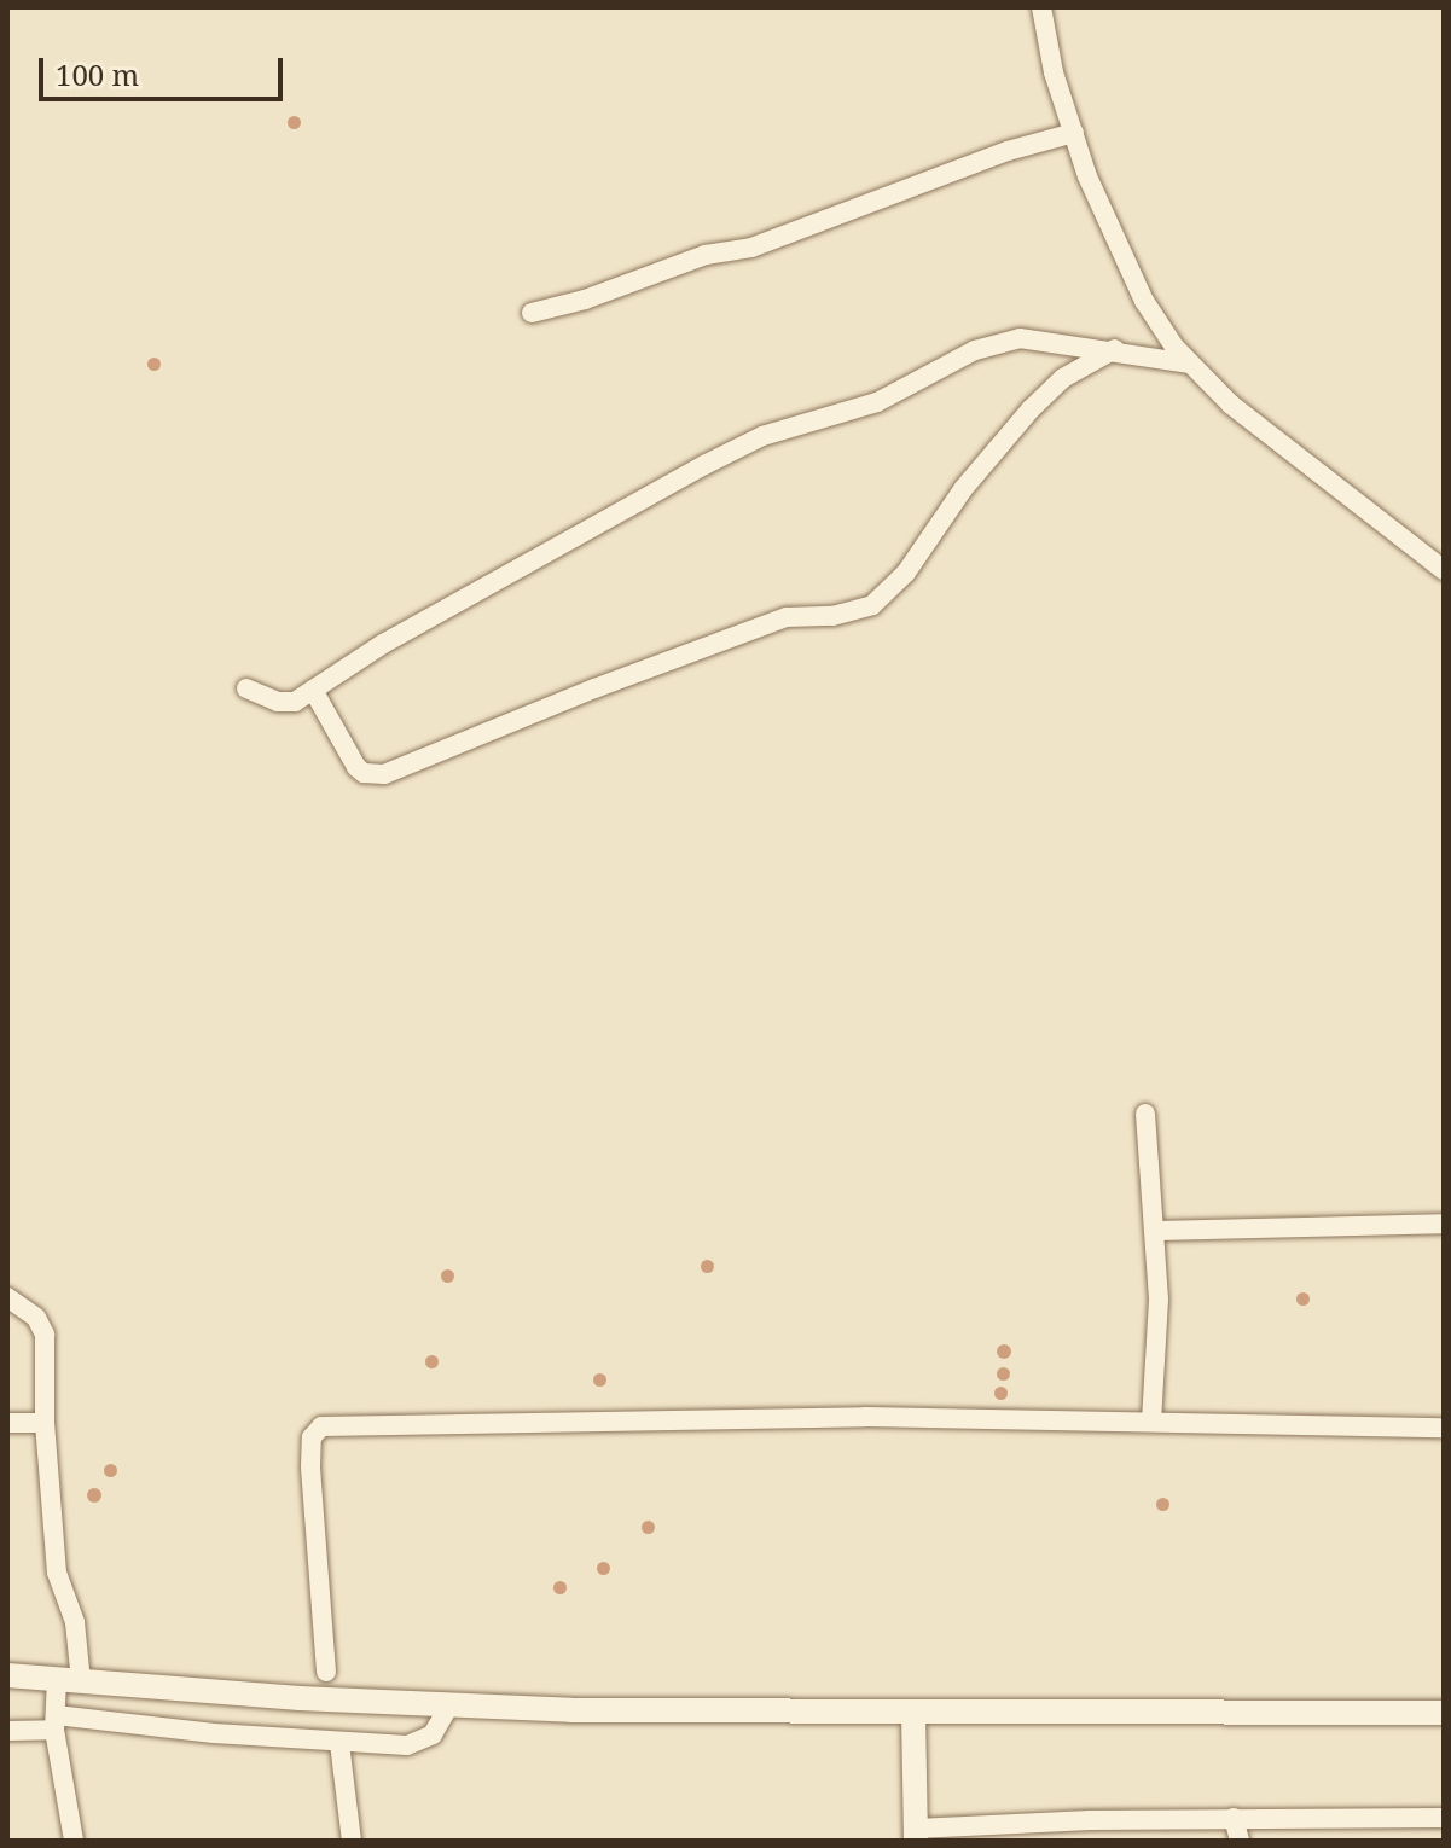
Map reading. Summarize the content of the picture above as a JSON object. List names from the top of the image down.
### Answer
{
  "scale_bar": "100 m"
}
